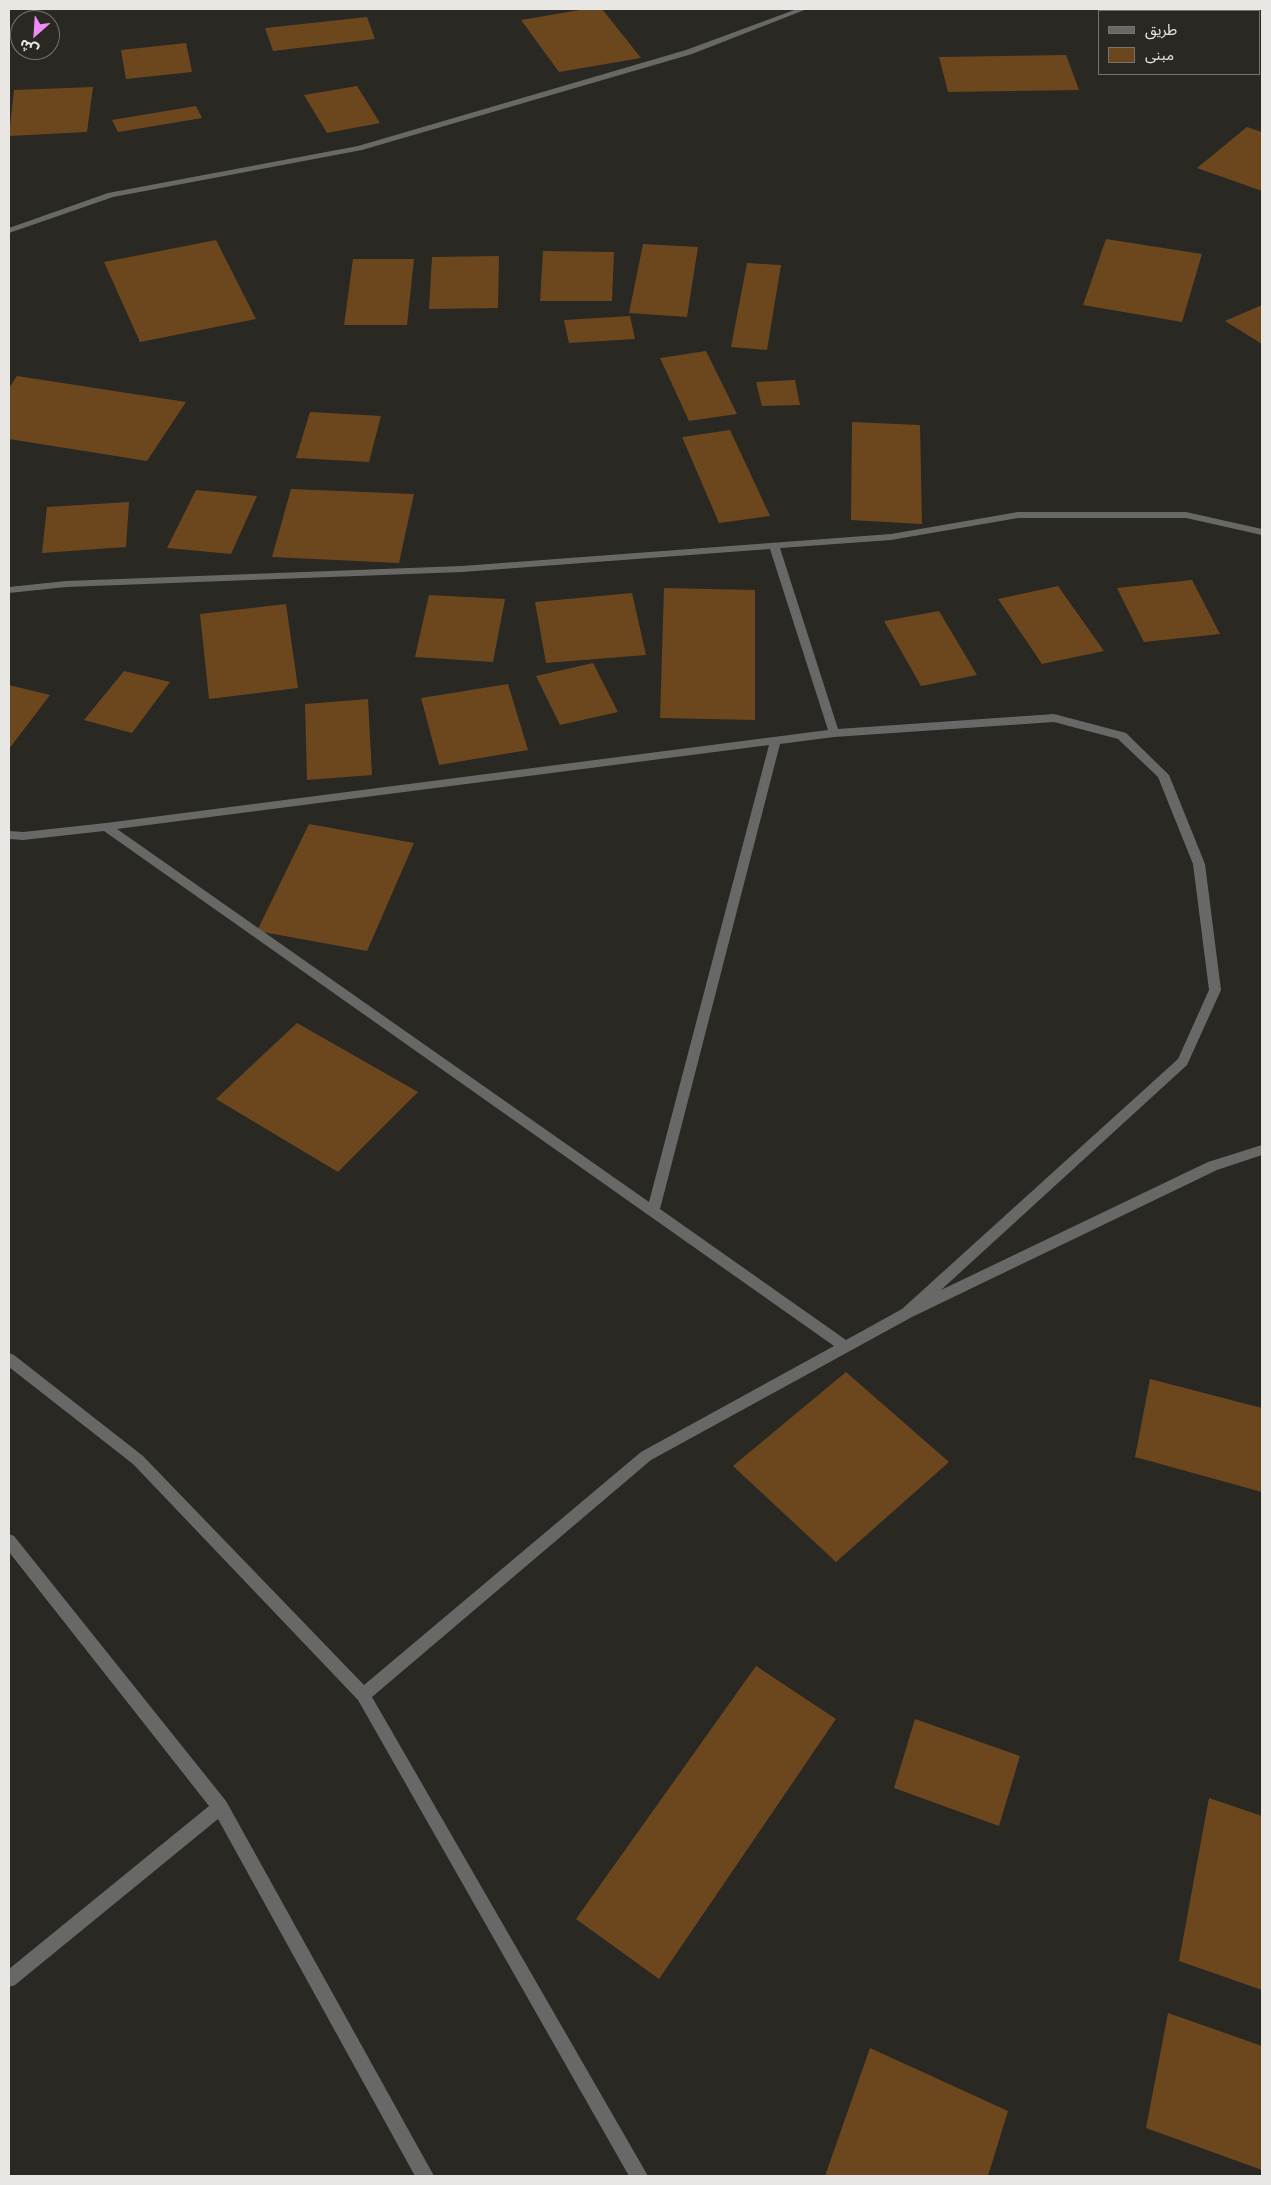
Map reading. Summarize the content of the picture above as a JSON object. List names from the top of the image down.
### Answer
{
  "legend": ["طريق", "مبنى"],
  "north": "bottom left"
}
